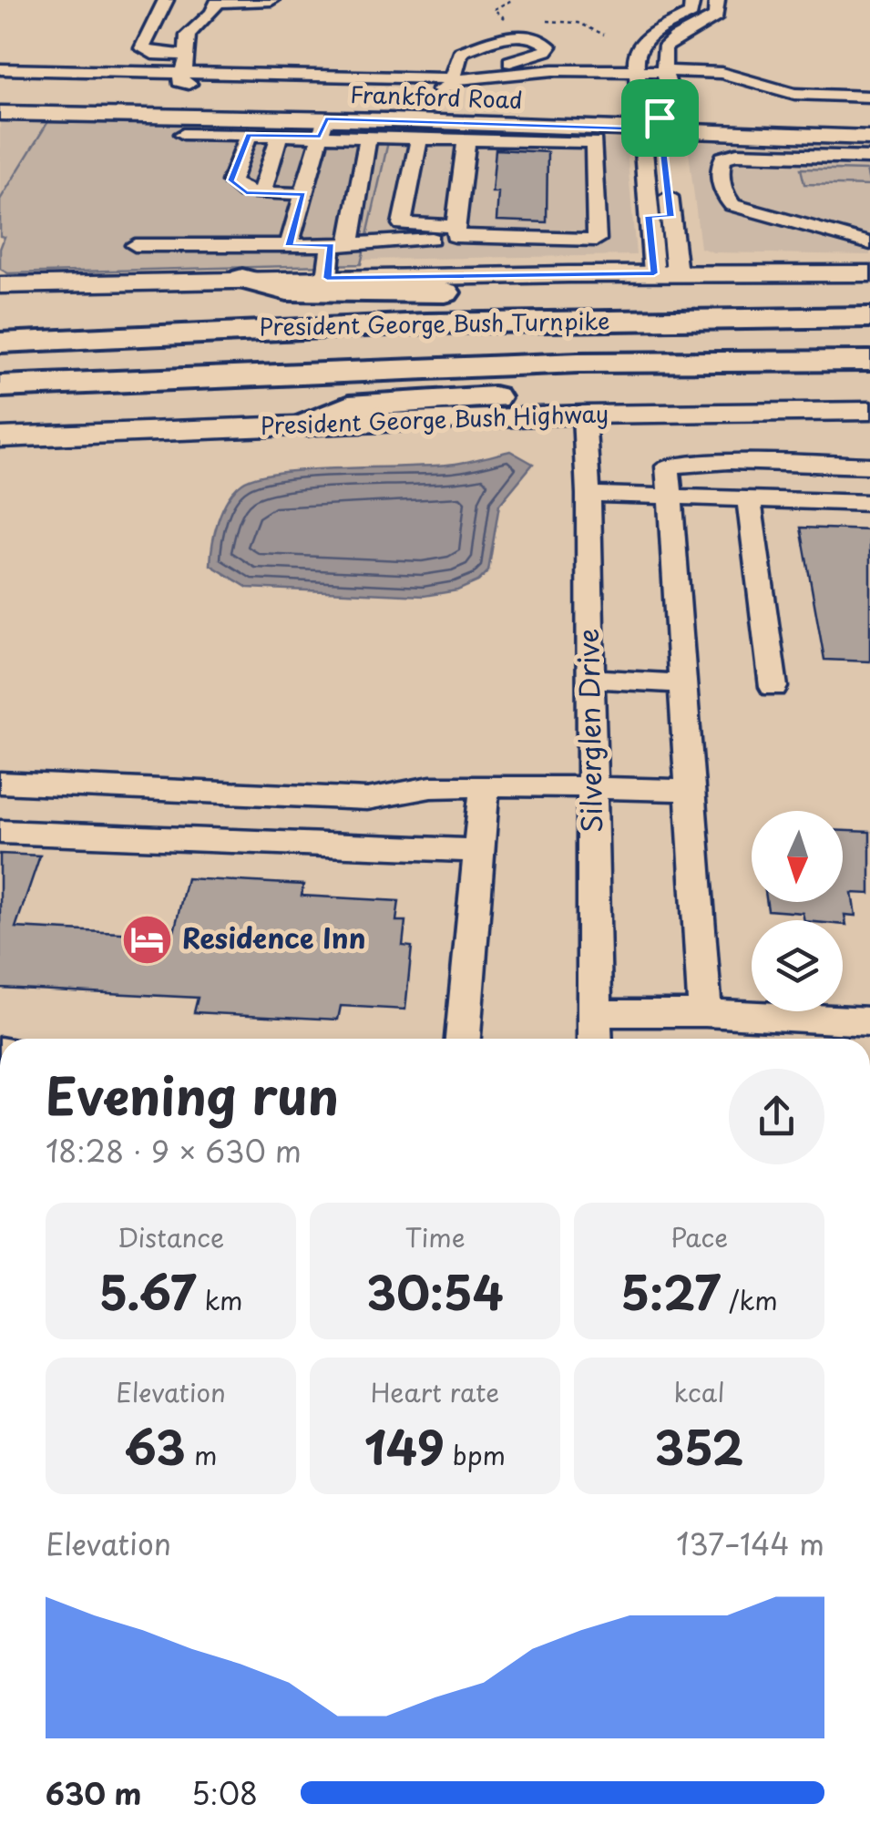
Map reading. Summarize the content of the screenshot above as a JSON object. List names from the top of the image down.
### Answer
{
  "streets": {
    "highway": ["President George Bush Turnpike"],
    "main road": ["Frankford Road", "President George Bush Highway"],
    "street": ["Silverglen Drive"]
  },
  "crossings": [
    ["President George Bush Highway", "Silverglen Drive"]
  ],
  "places": {
    "hotel": ["Residence Inn"]
  },
  "north": "bottom",
  "page": {
    "heading": ["Evening run", "18:28 · 9 × 630 m"],
    "stats": [
      ["Distance", "5.67 km"],
      ["Time", "30:54"],
      ["Pace", "5:27 /km"],
      ["Elevation", "63 m"],
      ["Heart rate", "149 bpm"],
      ["kcal", "352"]
    ],
    "chart": ["Elevation", "137–144 m"],
    "list": [
      {
        "name": "630 m",
        "note": "5:08"
      }
    ]
  }
}
